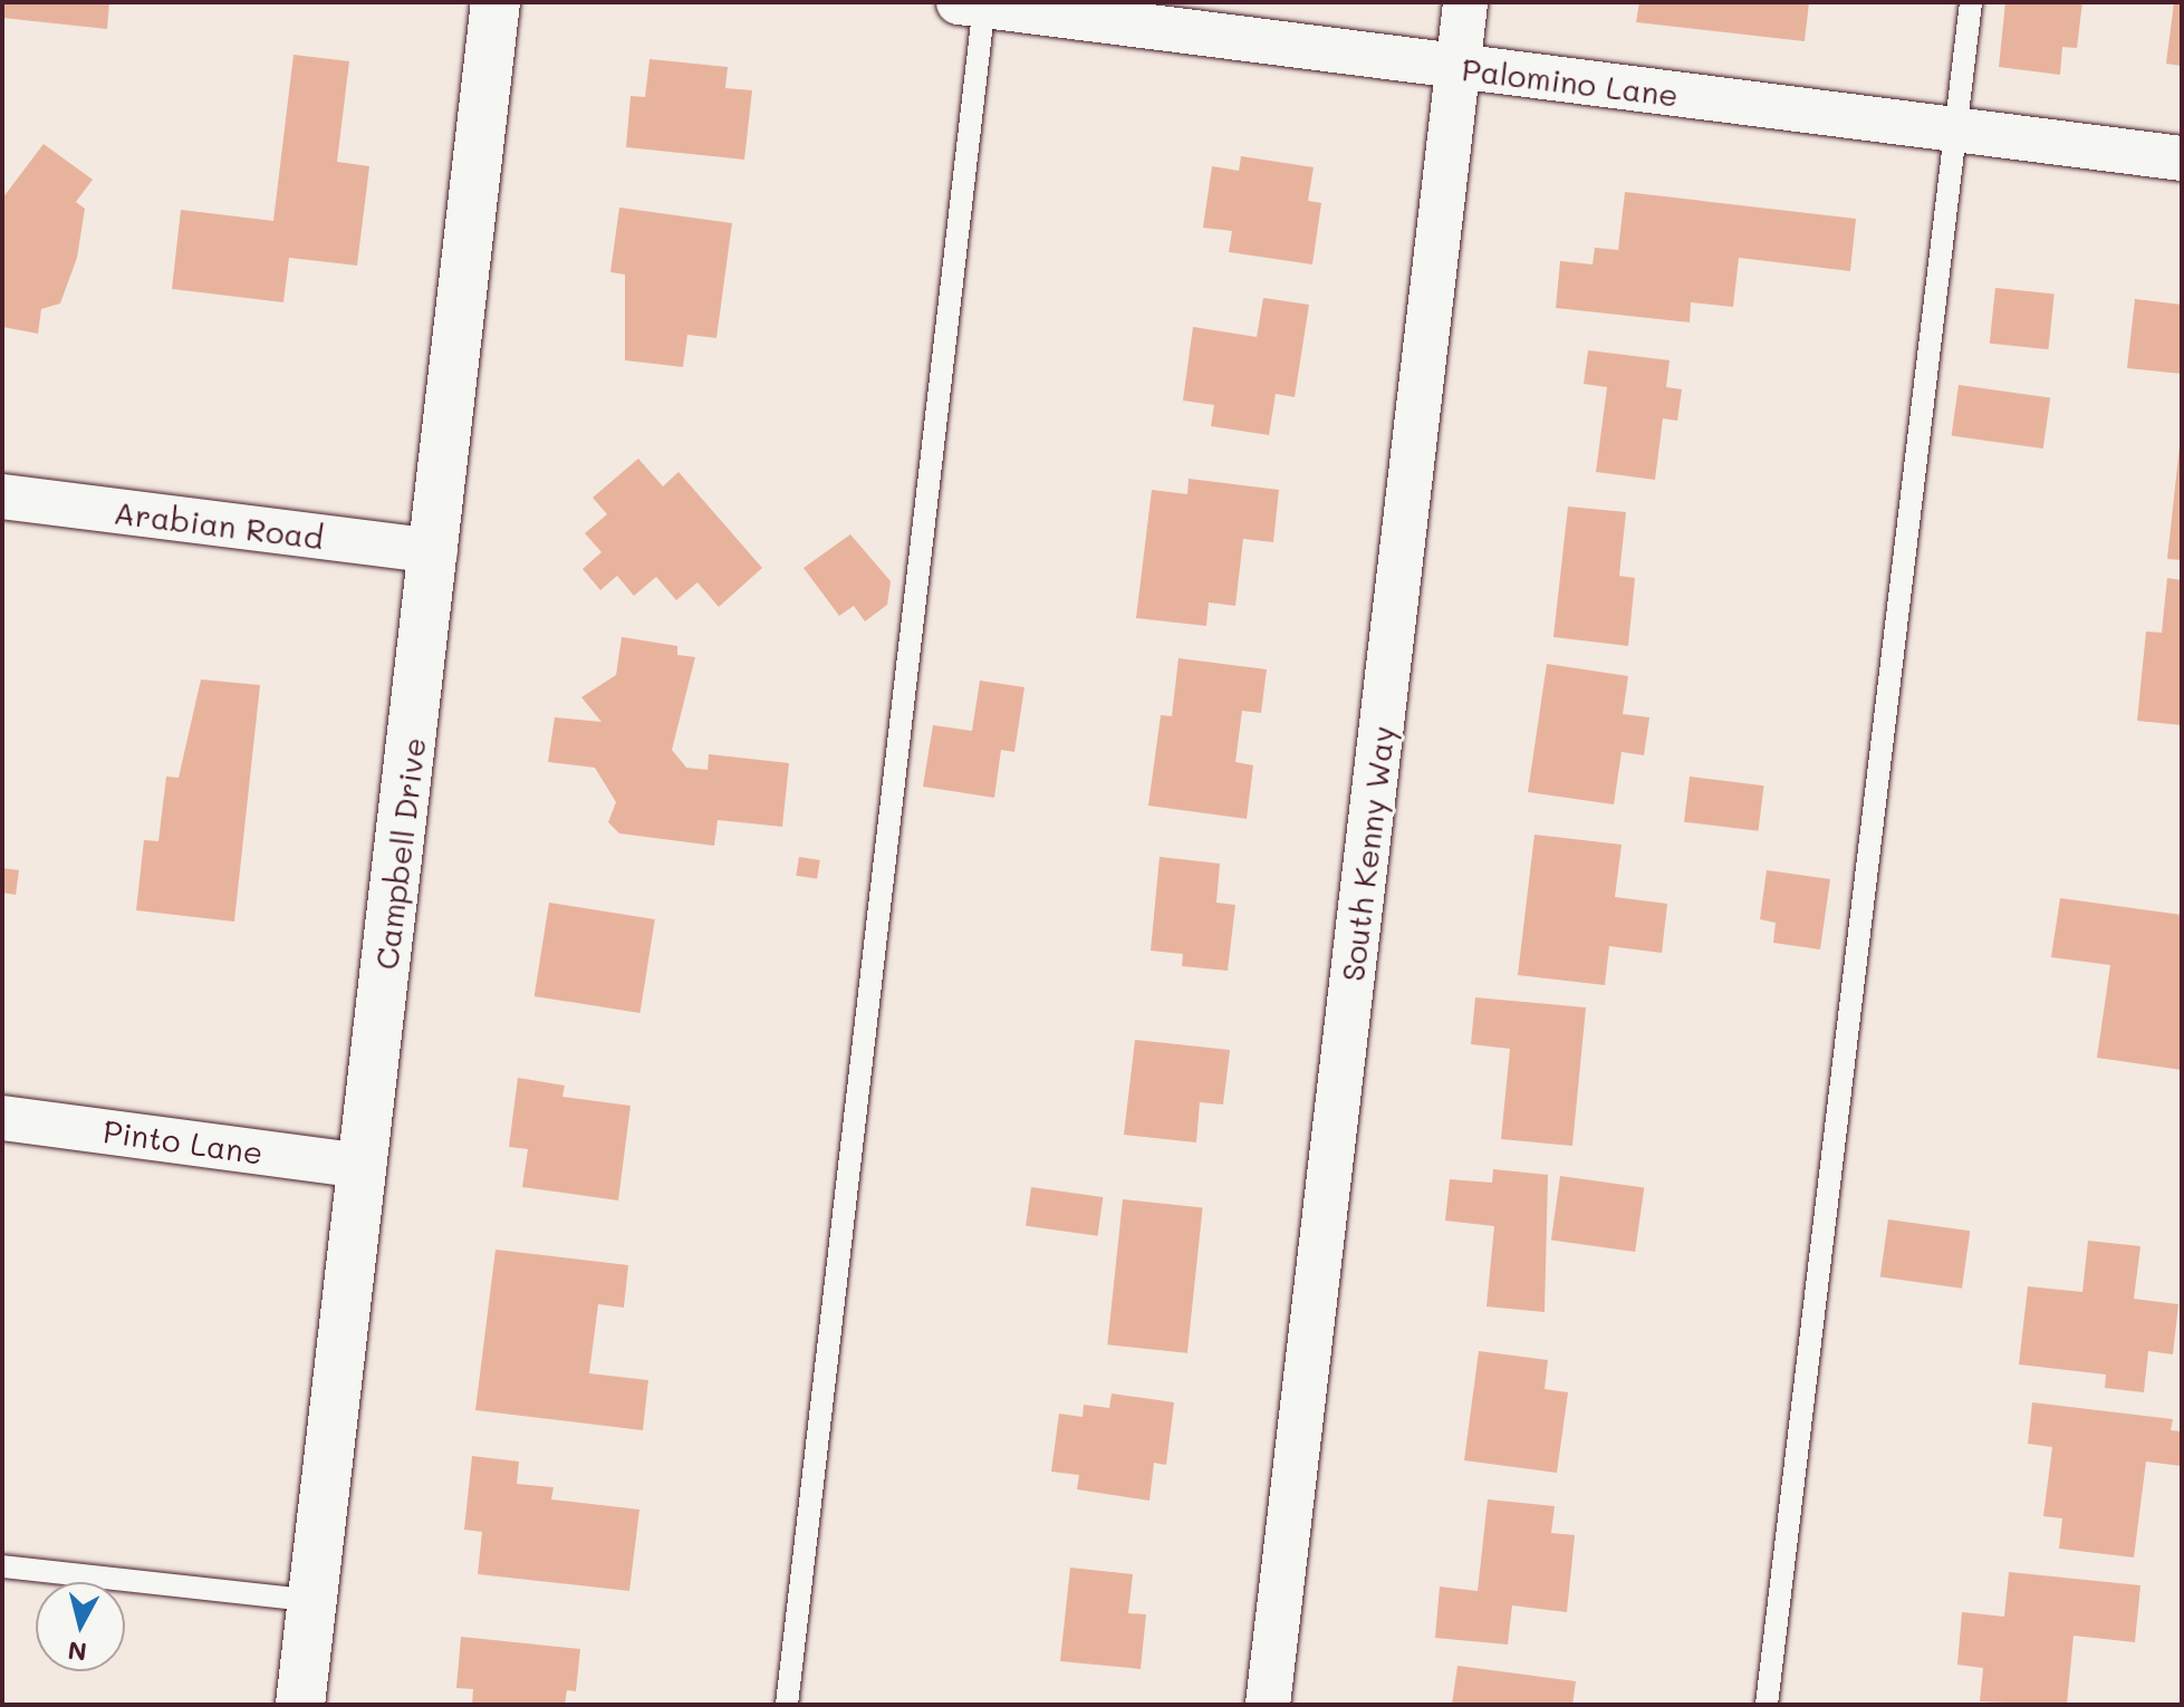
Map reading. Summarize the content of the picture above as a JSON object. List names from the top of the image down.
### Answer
{
  "streets": {
    "street": [
      "Palomino Lane",
      "Arabian Road",
      "Campbell Drive",
      "South Kenny Way",
      "Pinto Lane"
    ]
  },
  "crossings": [
    ["Palomino Lane", "South Kenny Way"],
    ["Arabian Road", "Campbell Drive"],
    ["Campbell Drive", "Pinto Lane"]
  ],
  "north": "bottom"
}
